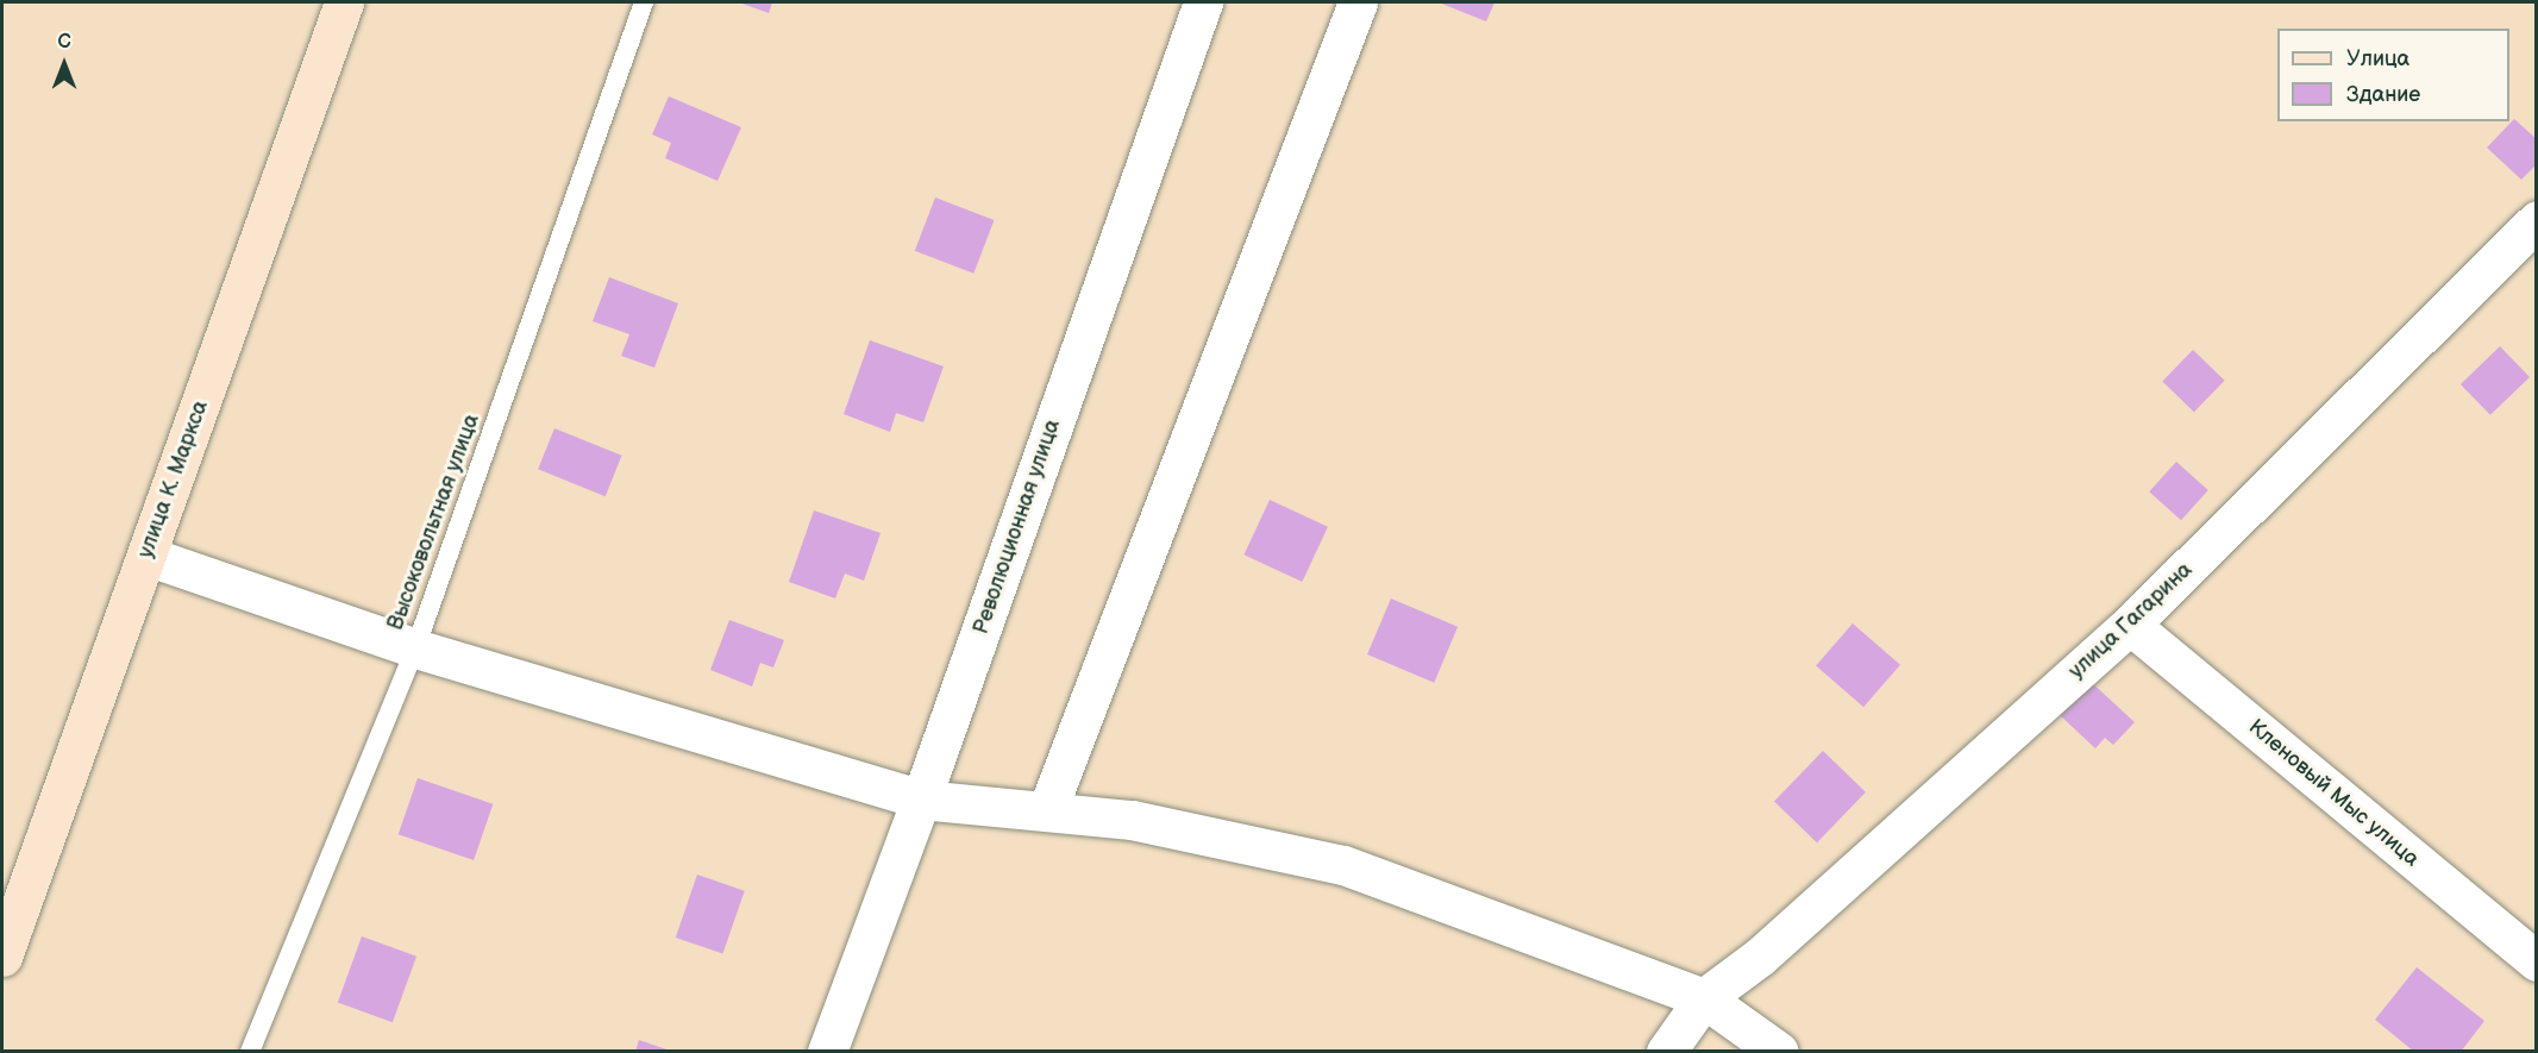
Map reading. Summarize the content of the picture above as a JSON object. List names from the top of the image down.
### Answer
{
  "streets": {
    "main road": ["улица К. Маркса"],
    "street": ["Революционная улица", "улица Гагарина", "Кленовый Мыс улица"],
    "lane": ["Высоковольтная улица"]
  },
  "crossings": [
    ["улица Гагарина", "Кленовый Мыс улица"]
  ],
  "legend": ["Улица", "Здание"],
  "north": "top"
}
